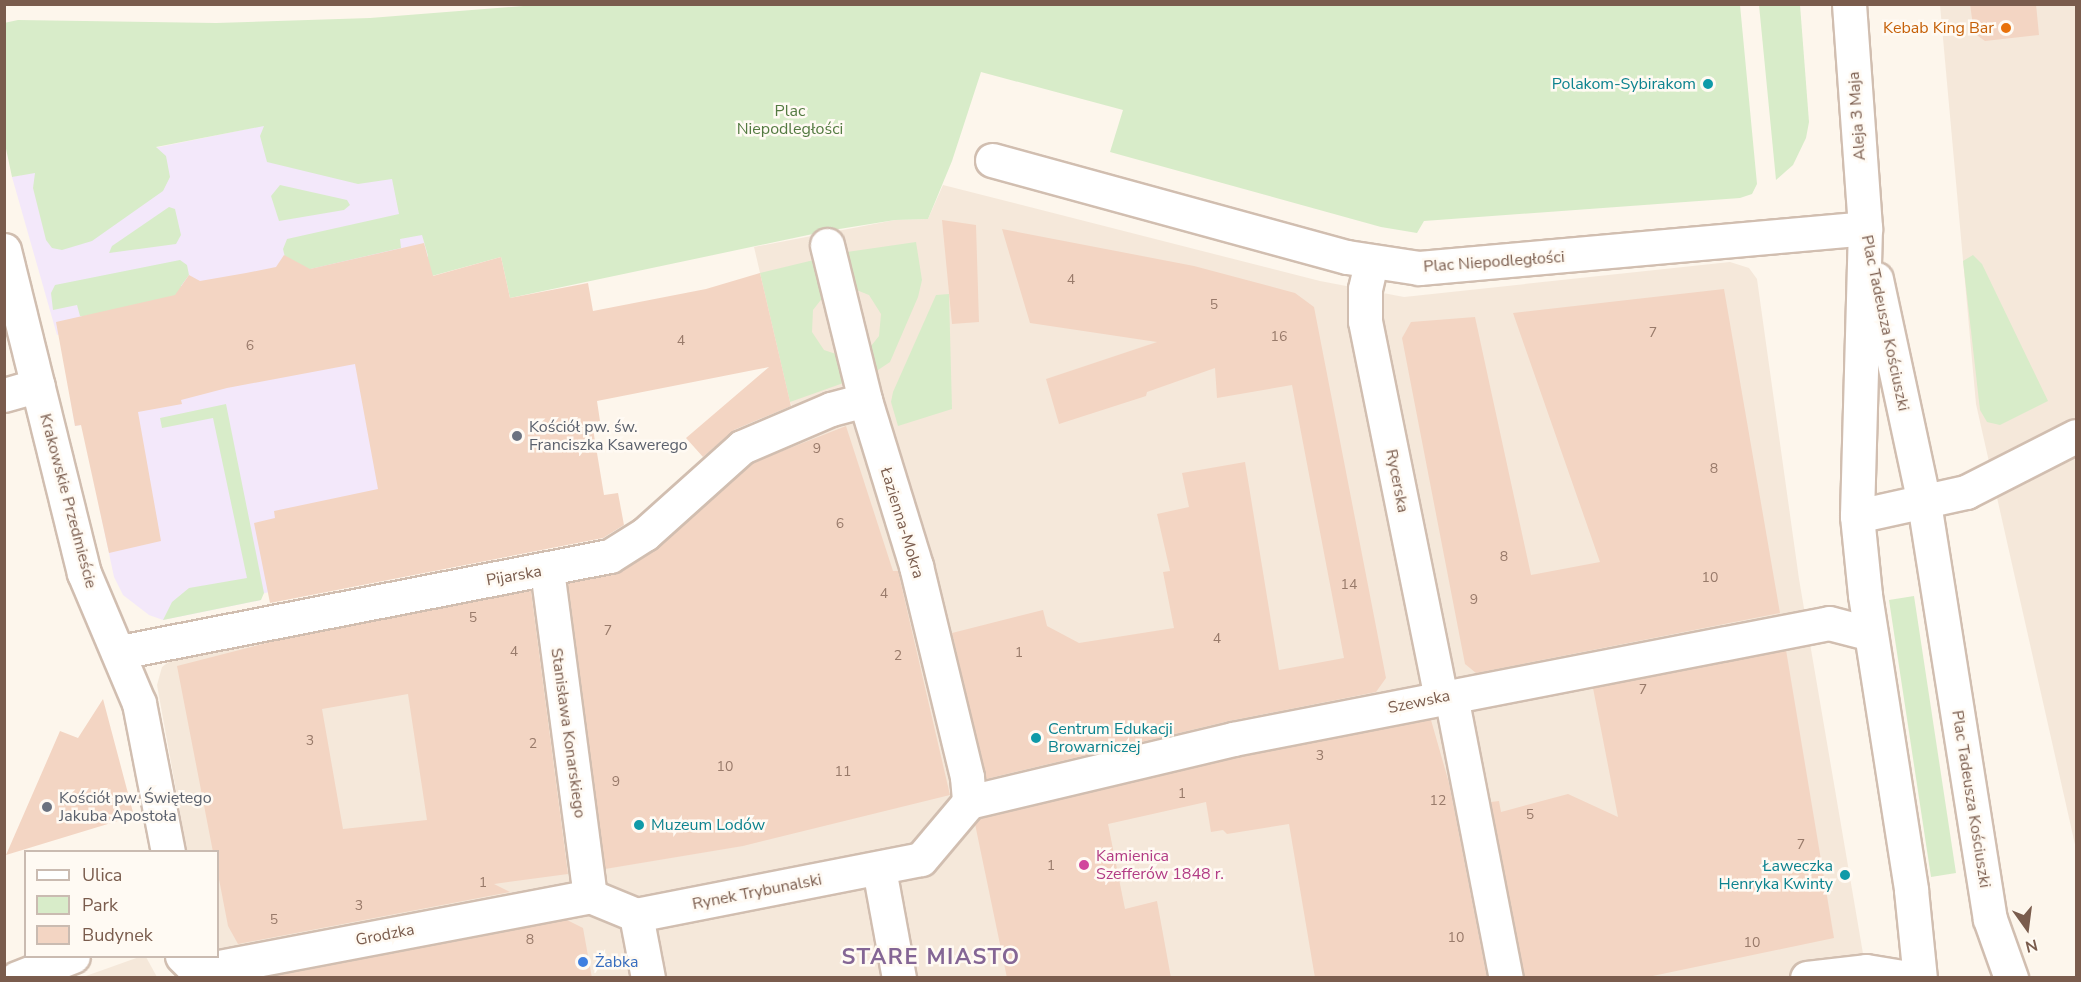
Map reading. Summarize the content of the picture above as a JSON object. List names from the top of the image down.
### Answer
{
  "streets": {
    "street": [
      "Aleja 3 Maja",
      "Plac Niepodległości",
      "Plac Tadeusza Kościuszki",
      "Rycerska",
      "Krakowskie Przedmieście",
      "Łazienna-Mokra",
      "Pijarska",
      "Szewska",
      "Stanisława Konarskiego",
      "Rynek Trybunalski",
      "Grodzka"
    ]
  },
  "crossings": [
    ["Aleja 3 Maja", "Plac Niepodległości"],
    ["Aleja 3 Maja", "Plac Tadeusza Kościuszki"],
    ["Plac Niepodległości", "Plac Tadeusza Kościuszki"],
    ["Plac Niepodległości", "Rycerska"],
    ["Plac Tadeusza Kościuszki", "Szewska"],
    ["Rycerska", "Szewska"],
    ["Krakowskie Przedmieście", "Pijarska"],
    ["Łazienna-Mokra", "Pijarska"],
    ["Łazienna-Mokra", "Szewska"],
    ["Łazienna-Mokra", "Rynek Trybunalski"],
    ["Pijarska", "Stanisława Konarskiego"],
    ["Szewska", "Rynek Trybunalski"],
    ["Stanisława Konarskiego", "Grodzka"]
  ],
  "districts": ["STARE MIASTO"],
  "parks": ["Plac Niepodległości"],
  "places": [
    "Kebab King Bar",
    "Polakom-Sybirakom",
    "Kościół pw. św. Franciszka Ksawerego",
    "Centrum Edukacji Browarniczej",
    "Kościół pw. Świętego Jakuba Apostoła",
    "Muzeum Lodów",
    "Kamienica Szefferów 1848 r.",
    "Ławeczka Henryka Kwinty",
    "Żabka"
  ],
  "house_numbers": [
    "4",
    "5",
    "7",
    "16",
    "4",
    "6",
    "9",
    "8",
    "6",
    "8",
    "10",
    "14",
    "4",
    "9",
    "5",
    "7",
    "4",
    "4",
    "1",
    "2",
    "7",
    "3",
    "2",
    "3",
    "10",
    "11",
    "9",
    "1",
    "12",
    "5",
    "7",
    "1",
    "1",
    "3",
    "5",
    "10",
    "8",
    "10"
  ],
  "legend": ["Ulica", "Park", "Budynek"],
  "north": "bottom"
}
